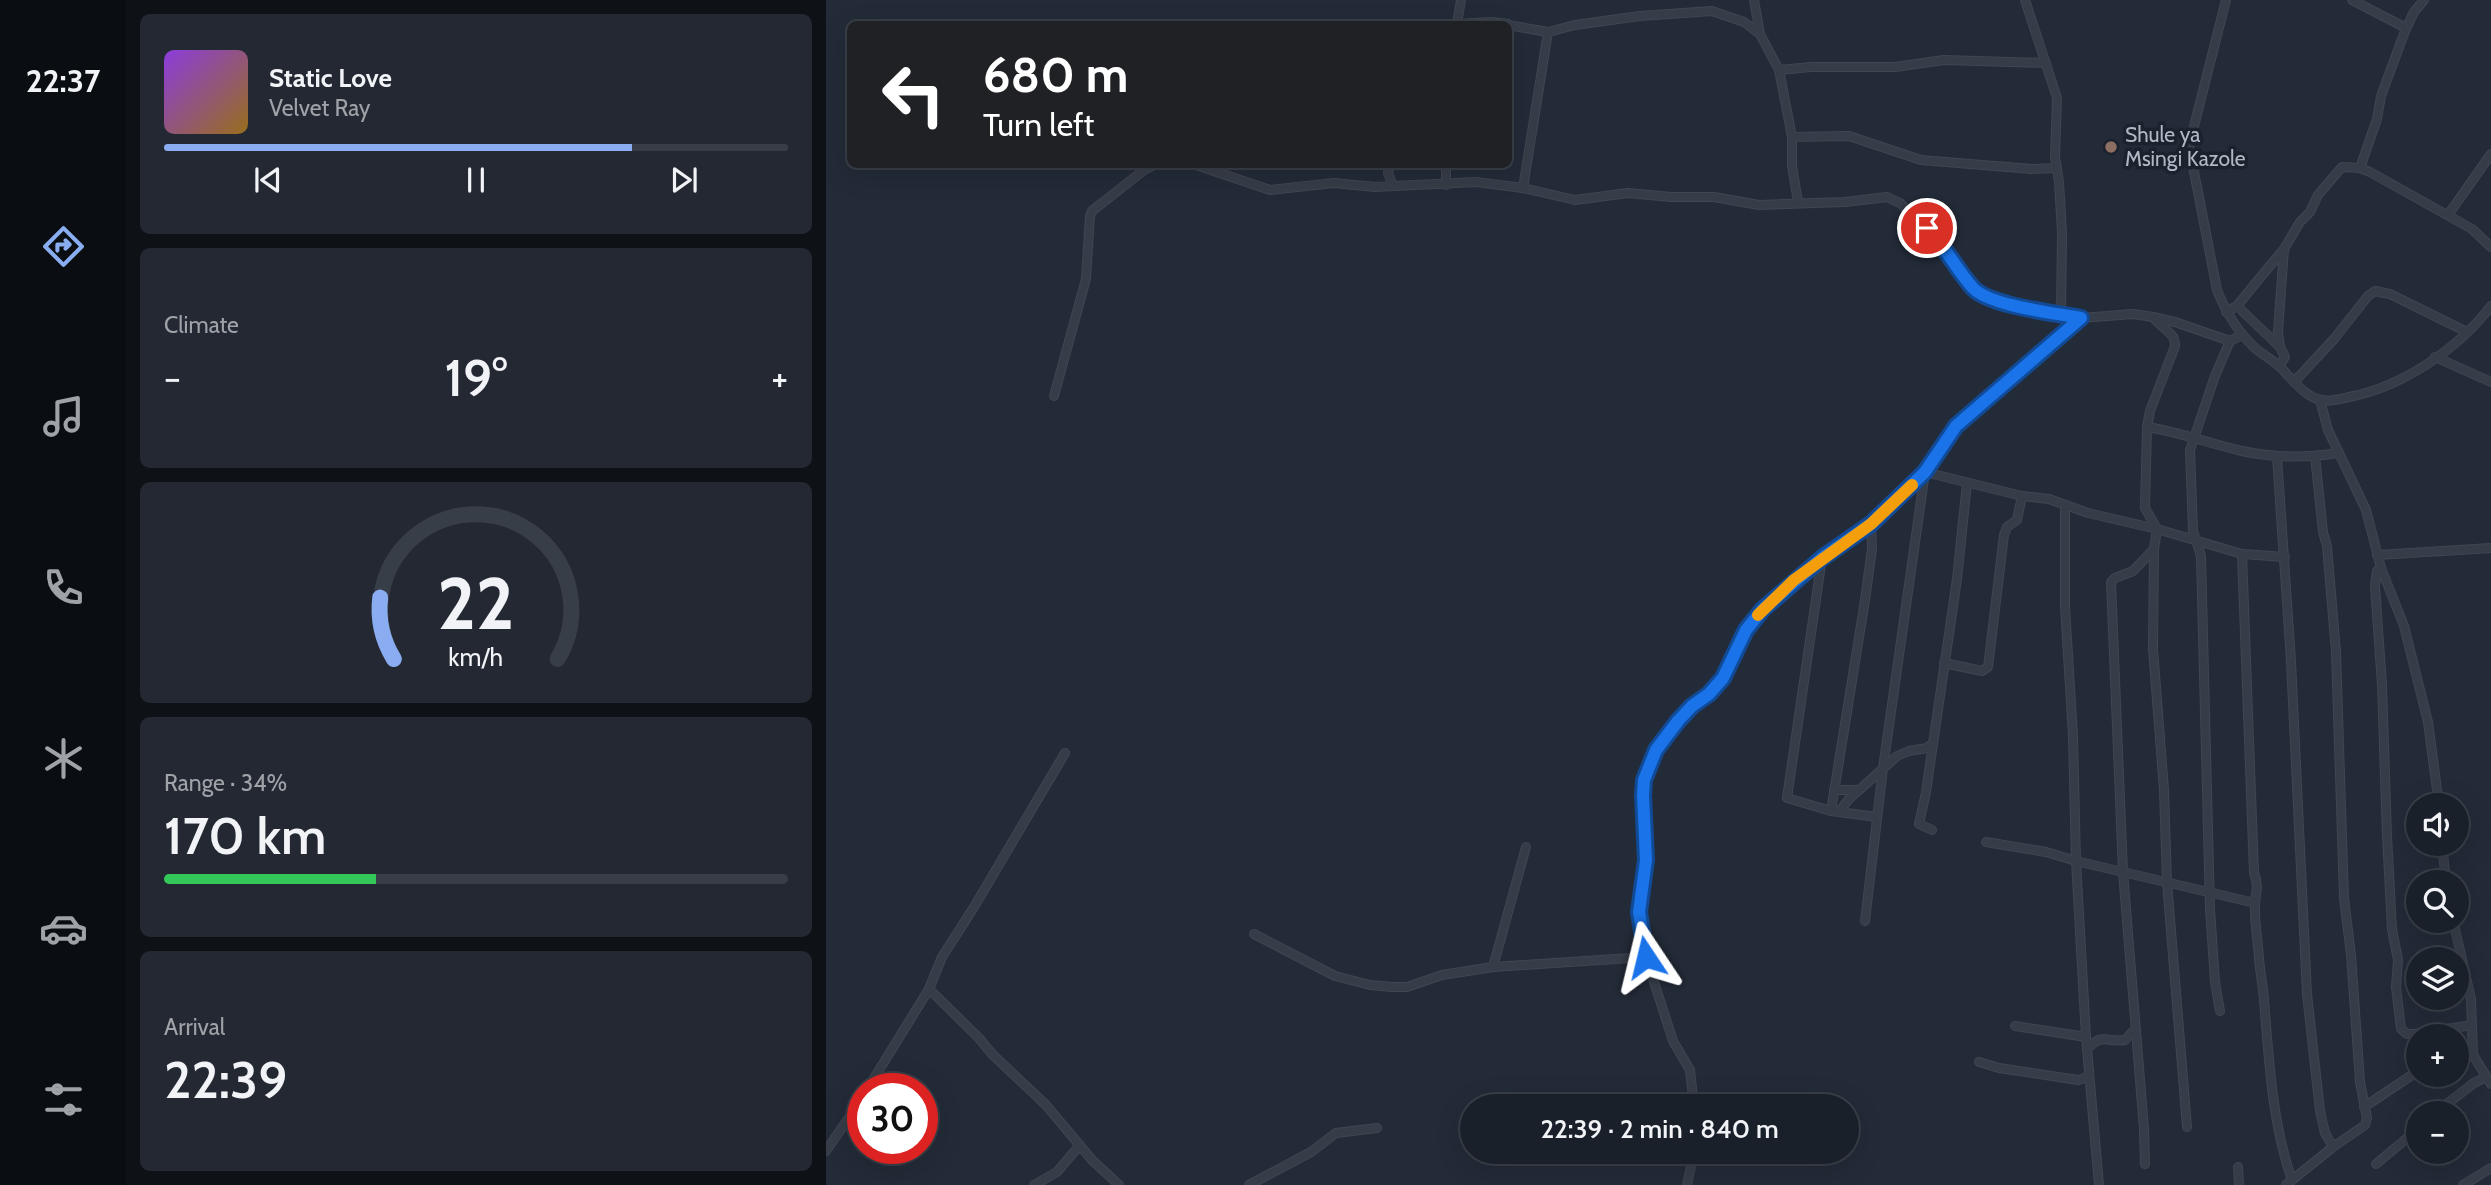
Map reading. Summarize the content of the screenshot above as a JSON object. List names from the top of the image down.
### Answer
{
  "places": ["Shule ya Msingi Kazole"],
  "page": {
    "tabs": "22:37",
    "turn": ["680 m", "Turn left"],
    "song": ["Static Love", "Velvet Ray"],
    "tile": [
      "Climate",
      ["Range · 34%", "170 km"],
      ["Arrival", "22:39"]
    ],
    "heat": ["−", "19°", "+"],
    "map_buttons": ["+", "−"],
    "limit": "30",
    "trip": "22:39 · 2 min · 840 m",
    "gauge": ["22", "km/h"]
  }
}
